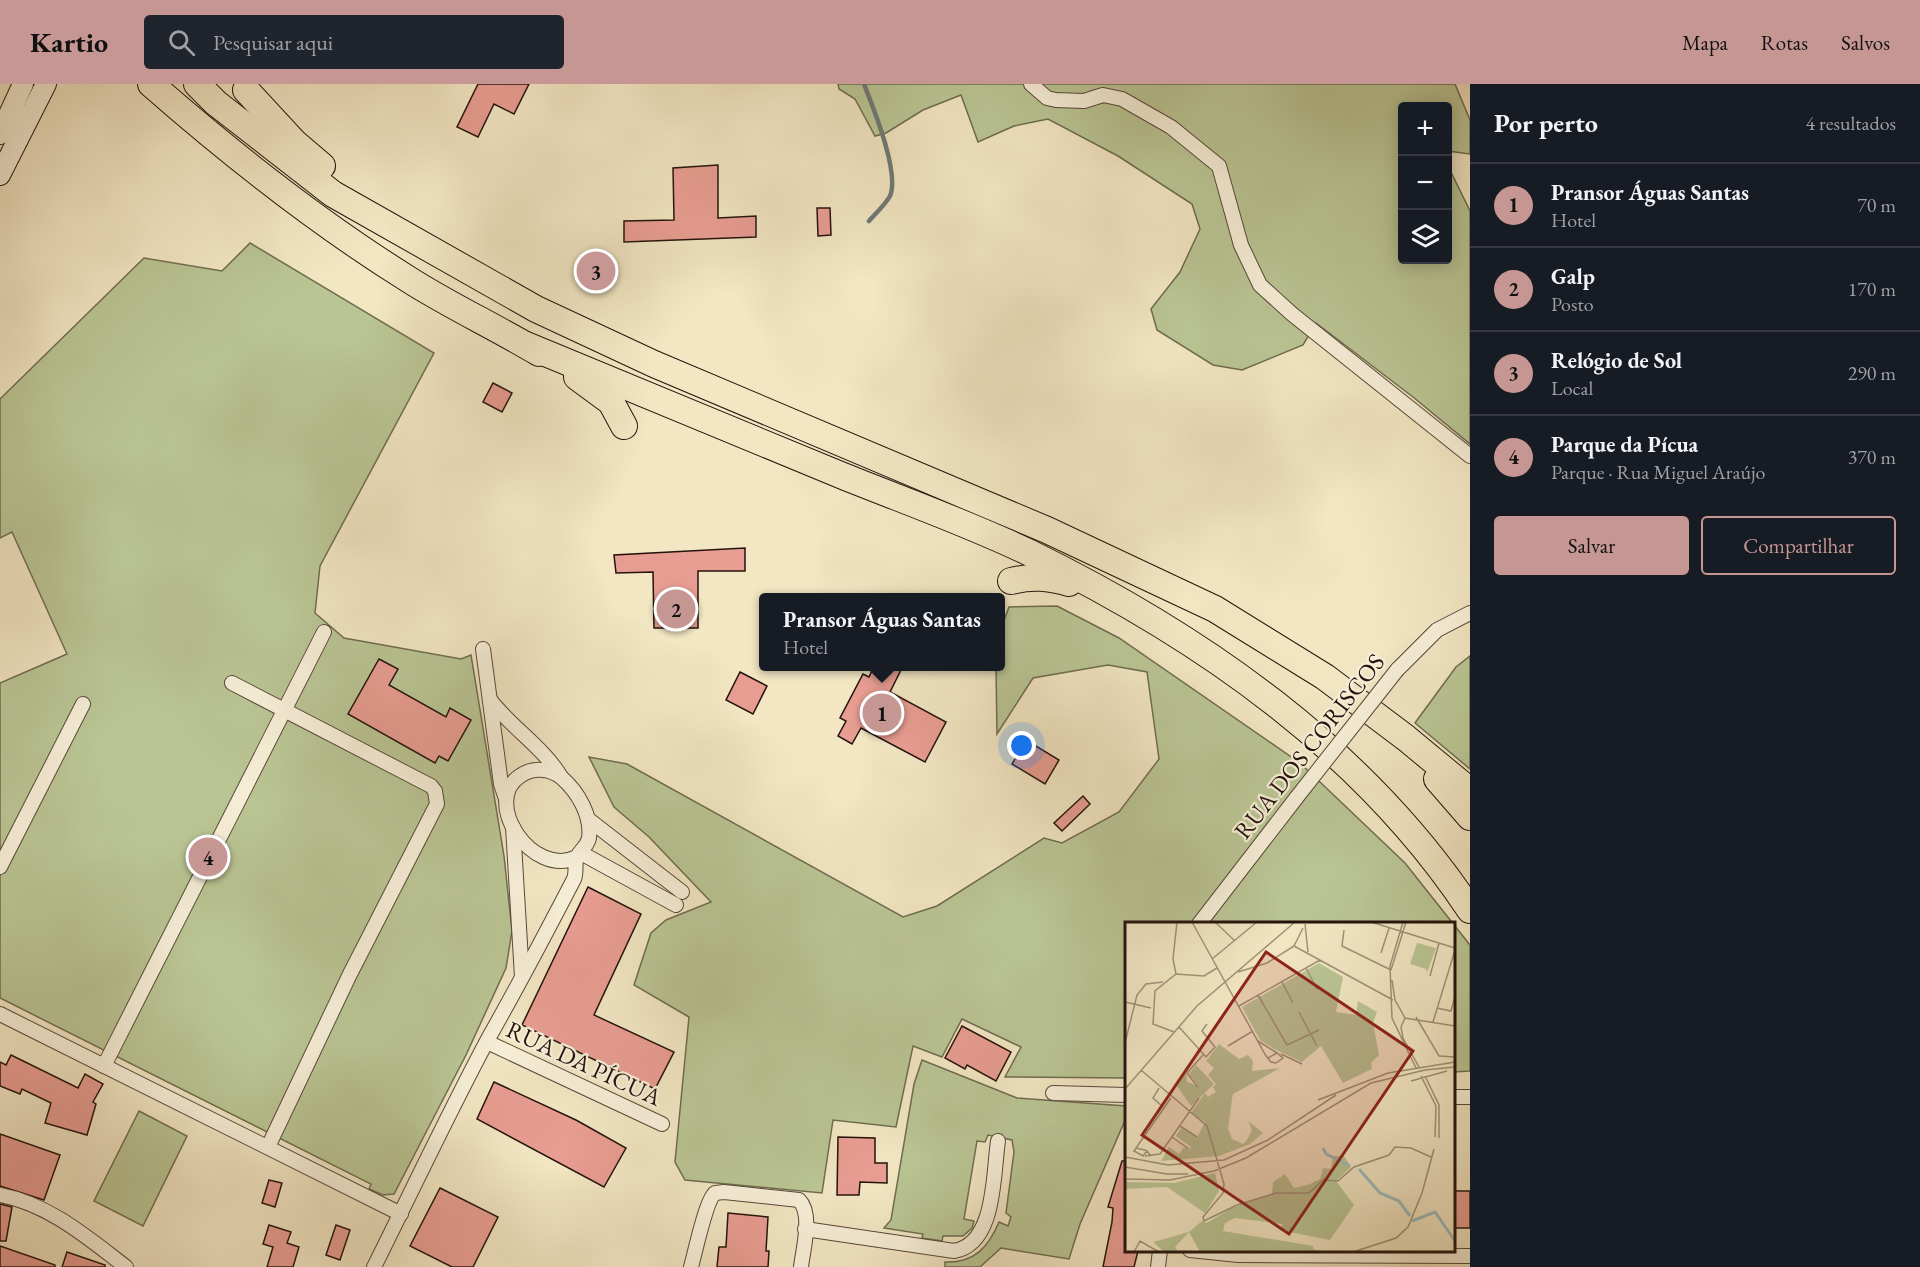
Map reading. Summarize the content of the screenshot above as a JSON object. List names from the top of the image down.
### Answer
{
  "streets": {
    "street": ["RUA DOS CORISCOS", "RUA DA PÍCUA"]
  },
  "page": {
    "header": "Kartio",
    "search": "Pesquisar aqui",
    "nav": ["Mapa", "Rotas", "Salvos"],
    "heading": ["Por perto", "4 resultados"],
    "map_buttons": ["+", "−"],
    "list": [
      {
        "mark": "1",
        "name": "Pransor Águas Santas",
        "note": "Hotel",
        "value": "70 m"
      },
      {
        "mark": "2",
        "name": "Galp",
        "note": "Posto",
        "value": "170 m"
      },
      {
        "mark": "3",
        "name": "Relógio de Sol",
        "note": "Local",
        "value": "290 m"
      },
      {
        "mark": "4",
        "name": "Parque da Pícua",
        "note": "Parque · Rua Miguel Araújo",
        "value": "370 m"
      }
    ],
    "pins": [
      "3",
      "2",
      "1",
      "4"
    ],
    "buttons": ["Salvar", "Compartilhar"],
    "popup": ["Pransor Águas Santas", "Hotel"]
  }
}
